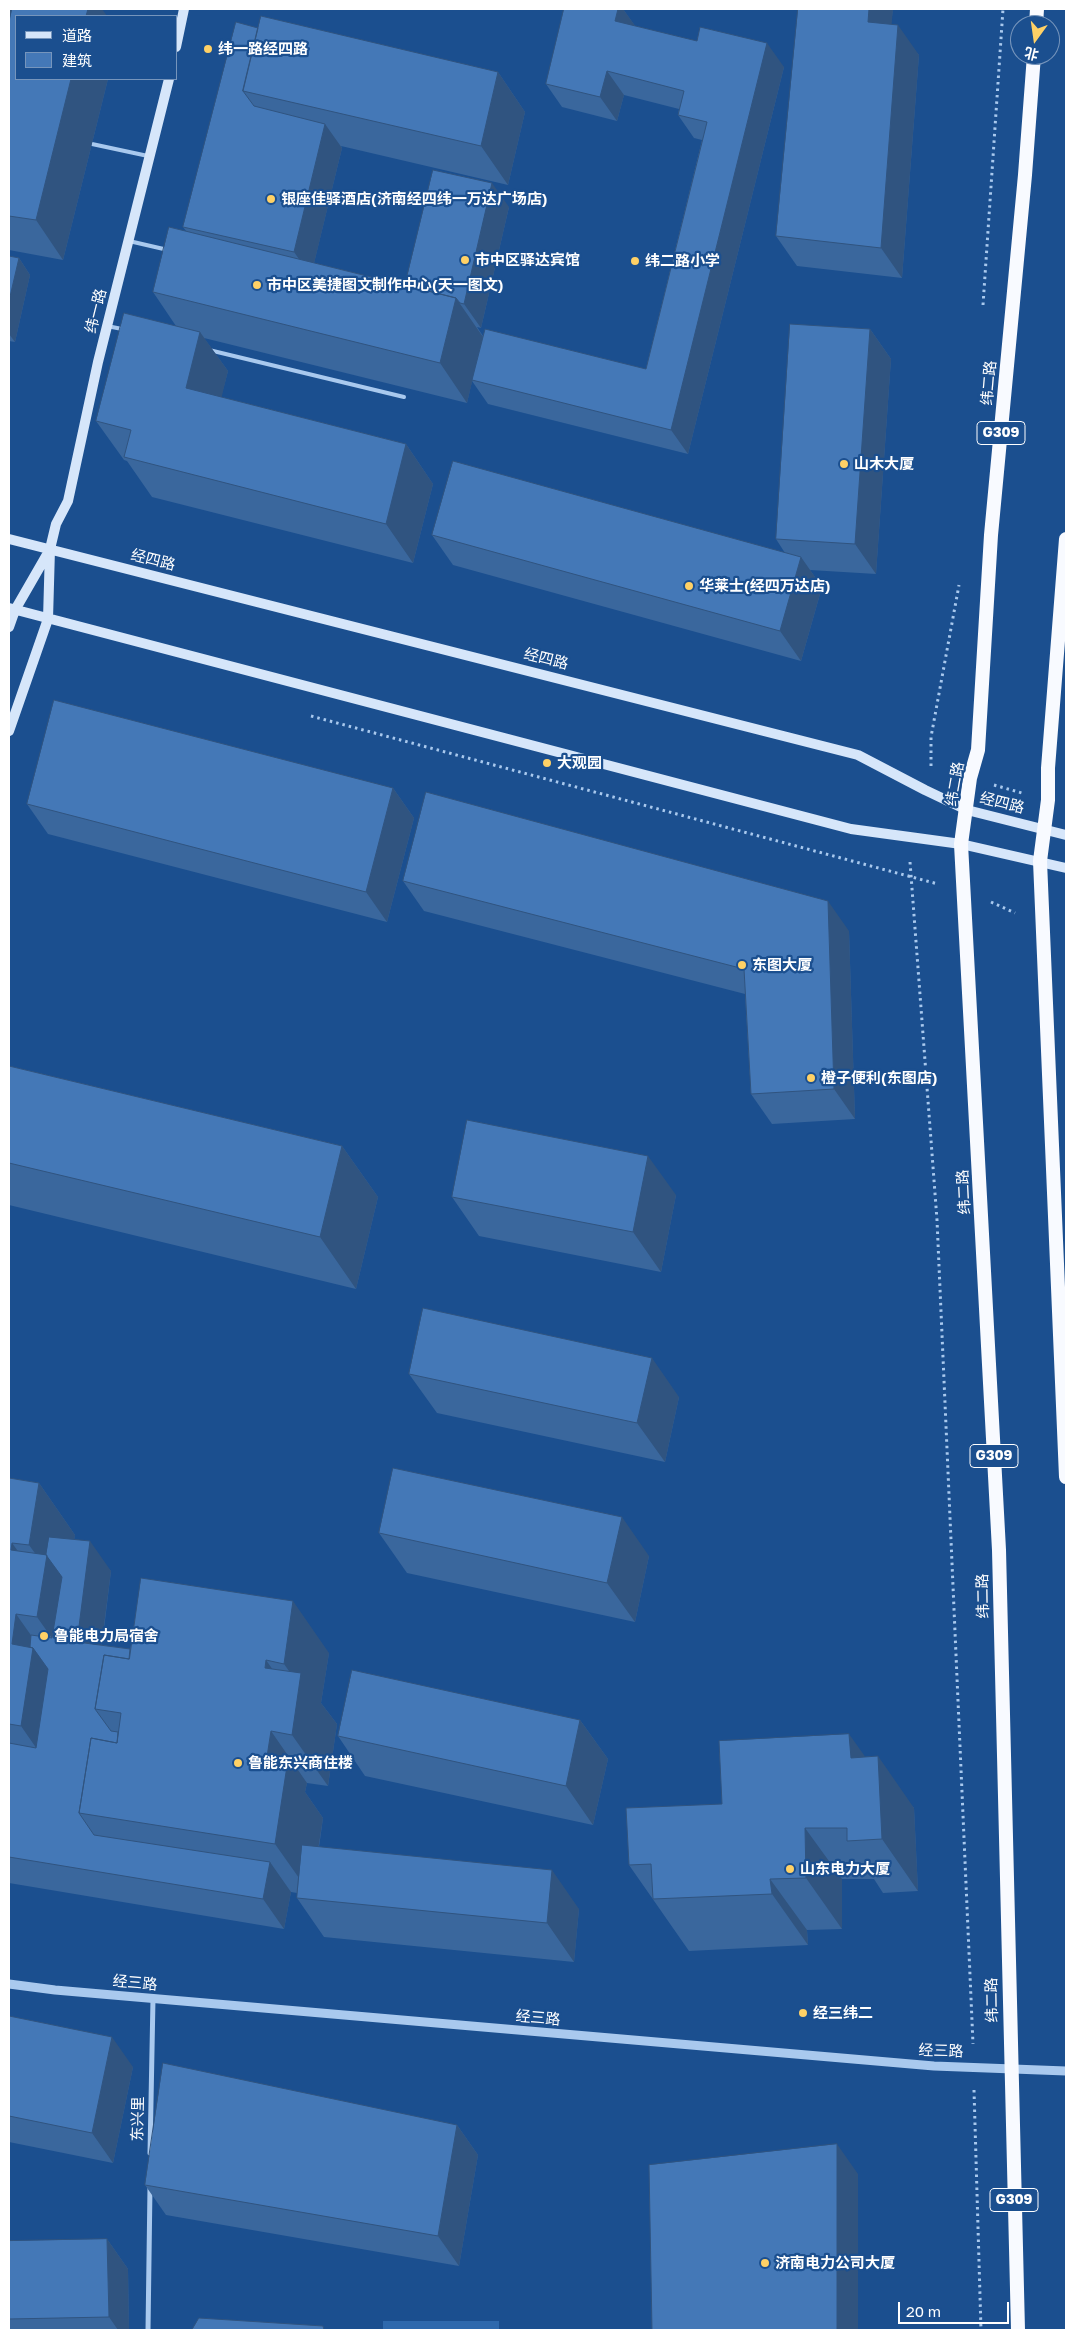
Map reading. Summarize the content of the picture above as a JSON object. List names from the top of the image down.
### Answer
{
  "streets": {
    "highway": ["纬二路", "G309"],
    "main road": ["纬一路", "经四路"],
    "street": ["经三路", "东兴里"]
  },
  "crossings": [
    ["纬一路", "经四路"],
    ["纬二路", "经四路"],
    ["纬二路", "经三路"],
    ["经三路", "东兴里"]
  ],
  "places": [
    "纬一路经四路",
    "银座佳驿酒店(济南经四纬一万达广场店)",
    "市中区驿达宾馆",
    "纬二路小学",
    "市中区美捷图文制作中心(天一图文)",
    "山木大厦",
    "华莱士(经四万达店)",
    "大观园",
    "东图大厦",
    "橙子便利(东图店)",
    "鲁能电力局宿舍",
    "鲁能东兴商住楼",
    "山东电力大厦",
    "经三纬二",
    "济南电力公司大厦"
  ],
  "legend": ["道路", "建筑"],
  "scale_bar": "20 m",
  "north": "bottom"
}
